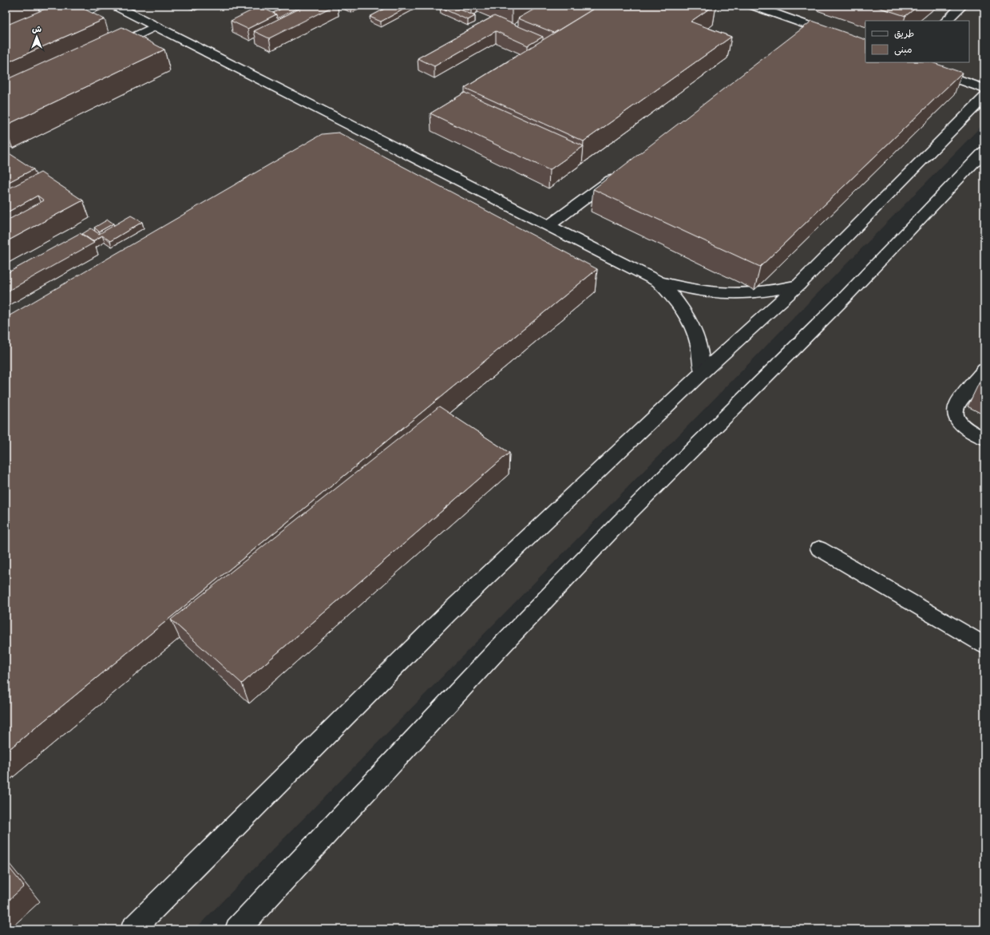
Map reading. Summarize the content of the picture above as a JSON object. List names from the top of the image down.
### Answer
{
  "legend": ["طريق", "مبنى"],
  "north": "top"
}
